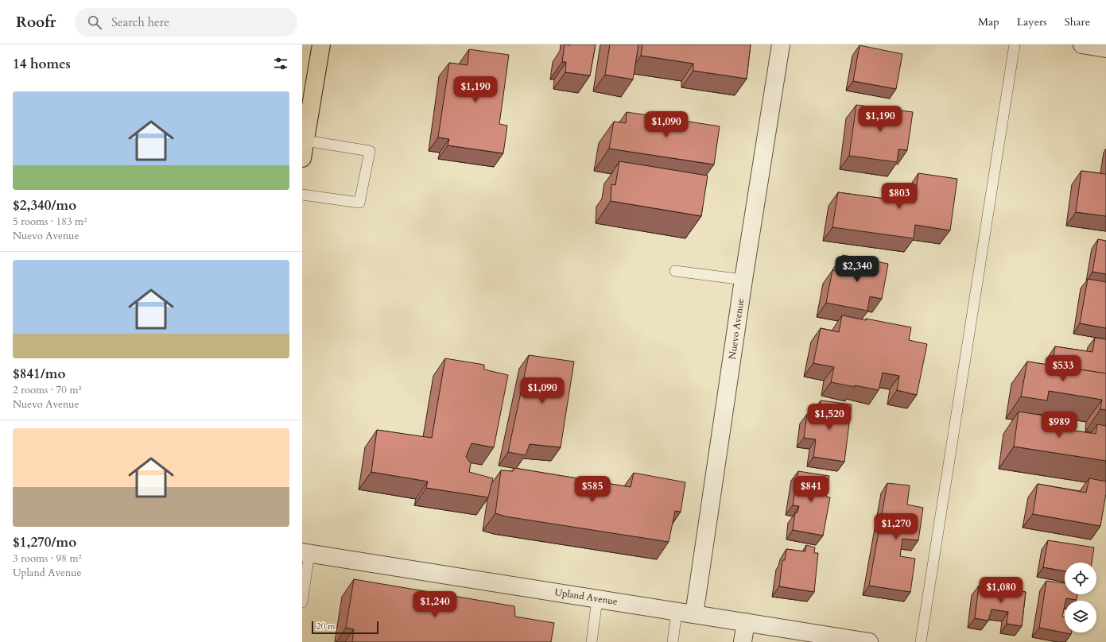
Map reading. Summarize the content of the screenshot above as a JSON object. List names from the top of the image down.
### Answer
{
  "streets": {
    "street": ["Nuevo Avenue", "Upland Avenue"]
  },
  "crossings": [
    ["Nuevo Avenue", "Upland Avenue"]
  ],
  "scale_bar": "20 m",
  "page": {
    "header": "Roofr",
    "search": "Search here",
    "nav": ["Map", "Layers", "Share"],
    "heading": "14 homes",
    "price": [
      "$1,190",
      "$1,190",
      "$1,090",
      "$803",
      "$2,340",
      "$533",
      "$1,090",
      "$1,520",
      "$989",
      "$585",
      "$841",
      "$1,270",
      "$1,080",
      "$1,240"
    ],
    "list": [
      {
        "name": "$2,340/mo",
        "note": "5 rooms · 183 m² · Nuevo Avenue"
      },
      {
        "name": "$841/mo",
        "note": "2 rooms · 70 m² · Nuevo Avenue"
      },
      {
        "name": "$1,270/mo",
        "note": "3 rooms · 98 m² · Upland Avenue"
      }
    ],
    "scale": "20 m"
  }
}
